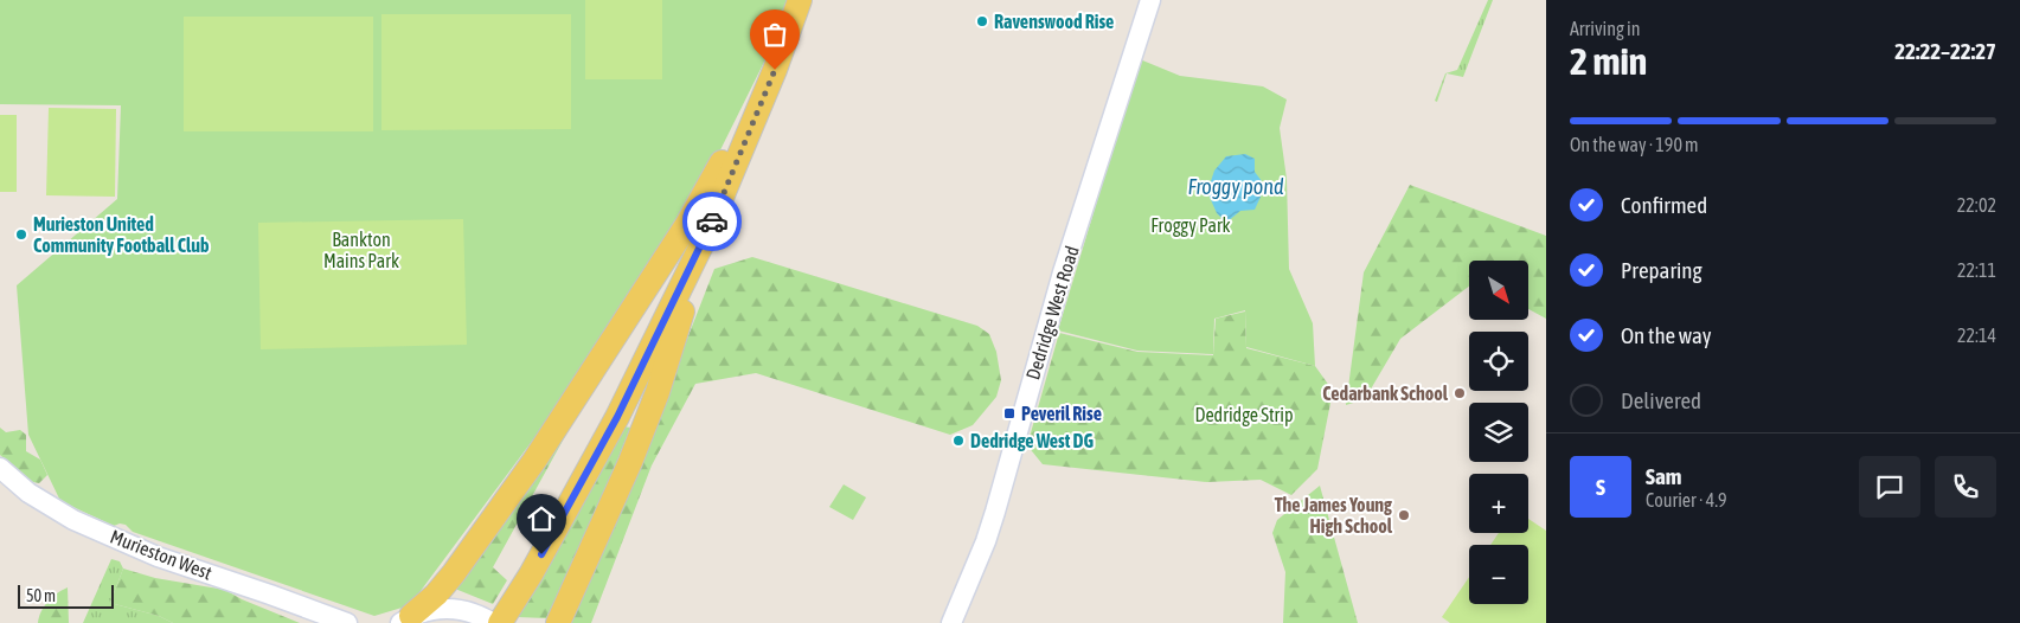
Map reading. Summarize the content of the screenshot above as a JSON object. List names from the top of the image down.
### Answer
{
  "streets": {
    "street": ["Dedridge West Road", "Murieston West"]
  },
  "water": ["Froggy pond"],
  "parks": ["Froggy Park", "Bankton Mains Park", "Dedridge Strip"],
  "places": {
    "other": [
      "Ravenswood Rise",
      "Murieston United Community Football Club",
      "Cedarbank School",
      "Dedridge West DG",
      "The James Young High School"
    ],
    "transit": ["Peveril Rise"]
  },
  "scale_bar": "50 m",
  "north": "bottom right",
  "page": {
    "heading": ["2 min", "Arriving in", "22:22–22:27"],
    "panel": ["Sam", "Courier · 4.9"],
    "bar": "On the way · 190 m",
    "list": [
      ["Confirmed", "22:02"],
      ["Preparing", "22:11"],
      ["On the way", "22:14"],
      "Delivered"
    ],
    "map_buttons": ["+", "−"],
    "round": "S",
    "scale": "50 m"
  }
}
